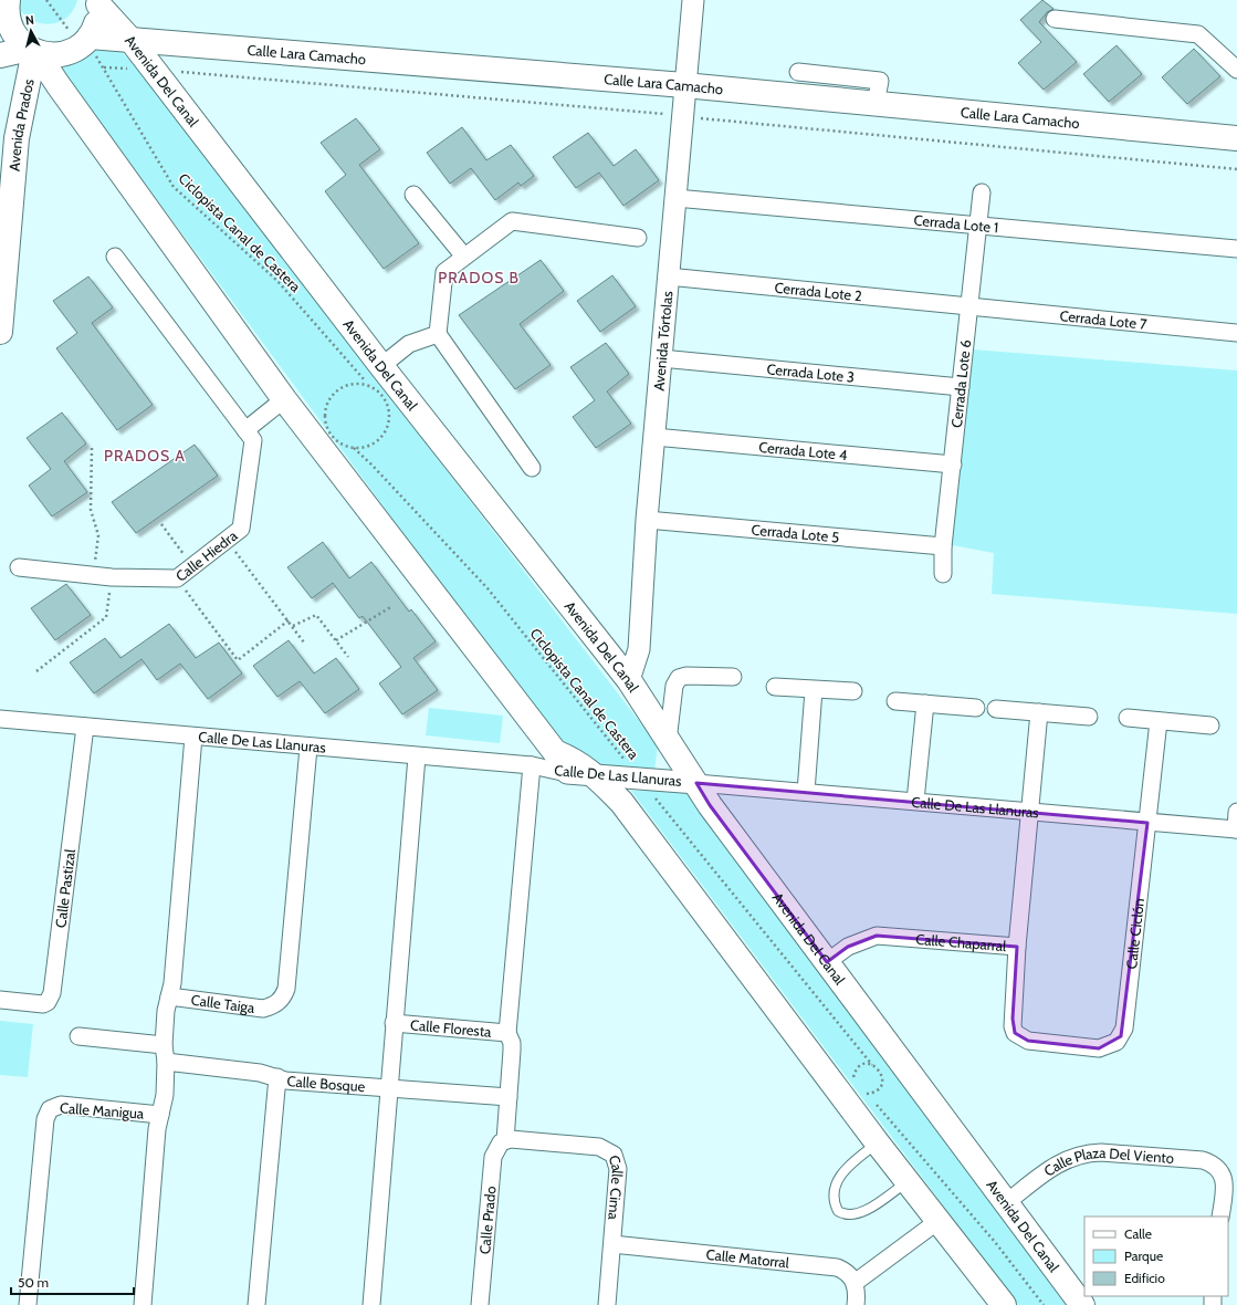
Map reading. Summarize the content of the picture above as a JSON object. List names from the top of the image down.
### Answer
{
  "streets": {
    "main road": ["Calle Lara Camacho", "Avenida Del Canal", "Avenida Prados"],
    "street": [
      "Cerrada Lote 1",
      "Cerrada Lote 2",
      "Cerrada Lote 7",
      "Avenida Tórtolas",
      "Cerrada Lote 3",
      "Cerrada Lote 6",
      "Cerrada Lote 4",
      "Cerrada Lote 5",
      "Calle Hiedra",
      "Calle De Las Llanuras",
      "Calle Pastizal",
      "Calle Ciclón",
      "Calle Chaparral",
      "Calle Taiga",
      "Calle Floresta",
      "Calle Bosque",
      "Calle Manigua",
      "Calle Plaza Del Viento",
      "Calle Cima",
      "Calle Prado",
      "Calle Matorral"
    ],
    "path": ["Ciclopista Canal de Castera"]
  },
  "crossings": [
    ["Calle Lara Camacho", "Avenida Del Canal"],
    ["Calle Lara Camacho", "Ciclopista Canal de Castera"],
    ["Calle Lara Camacho", "Avenida Tórtolas"],
    ["Avenida Del Canal", "Ciclopista Canal de Castera"],
    ["Avenida Del Canal", "Avenida Tórtolas"],
    ["Avenida Del Canal", "Calle De Las Llanuras"],
    ["Avenida Del Canal", "Calle Chaparral"],
    ["Avenida Del Canal", "Calle Plaza Del Viento"],
    ["Cerrada Lote 1", "Avenida Tórtolas"],
    ["Cerrada Lote 1", "Cerrada Lote 6"],
    ["Ciclopista Canal de Castera", "Calle De Las Llanuras"],
    ["Cerrada Lote 2", "Cerrada Lote 7"],
    ["Cerrada Lote 2", "Avenida Tórtolas"],
    ["Cerrada Lote 2", "Cerrada Lote 6"],
    ["Cerrada Lote 7", "Cerrada Lote 6"],
    ["Avenida Tórtolas", "Cerrada Lote 3"],
    ["Avenida Tórtolas", "Cerrada Lote 4"],
    ["Avenida Tórtolas", "Cerrada Lote 5"],
    ["Cerrada Lote 3", "Cerrada Lote 6"],
    ["Cerrada Lote 6", "Cerrada Lote 4"],
    ["Cerrada Lote 6", "Cerrada Lote 5"],
    ["Calle De Las Llanuras", "Calle Pastizal"],
    ["Calle De Las Llanuras", "Calle Ciclón"],
    ["Calle De Las Llanuras", "Calle Taiga"],
    ["Calle De Las Llanuras", "Calle Floresta"],
    ["Calle Ciclón", "Calle Chaparral"],
    ["Calle Cima", "Calle Prado"],
    ["Calle Cima", "Calle Matorral"]
  ],
  "districts": ["PRADOS B", "PRADOS A"],
  "legend": ["Calle", "Parque", "Edificio"],
  "scale_bar": "50 m",
  "north": "top"
}
